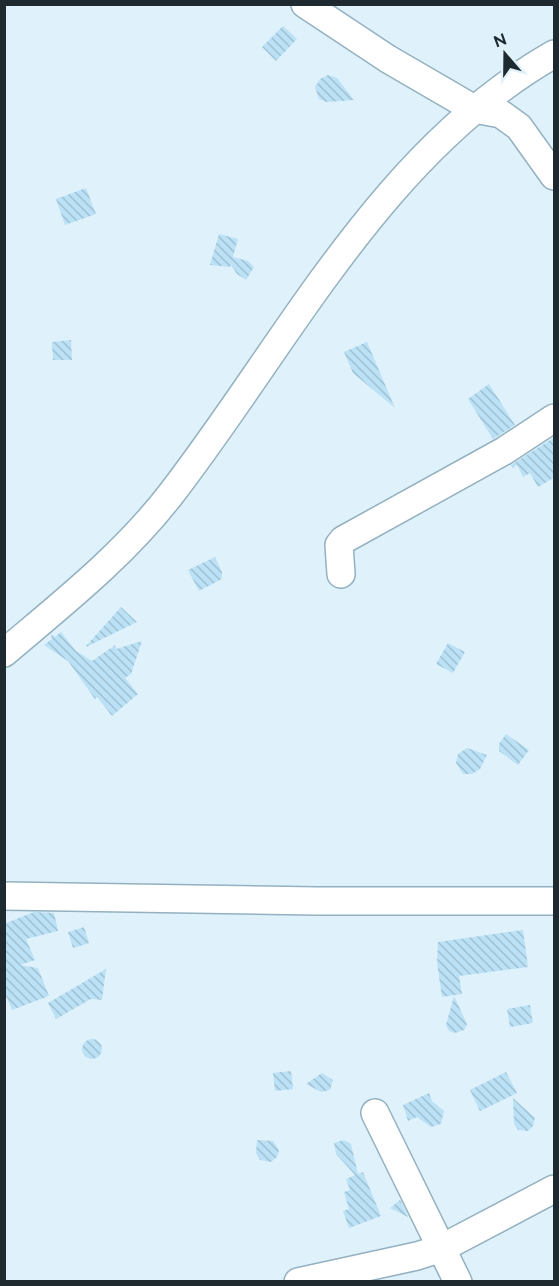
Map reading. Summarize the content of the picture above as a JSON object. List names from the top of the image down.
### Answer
{
  "north": "top"
}
